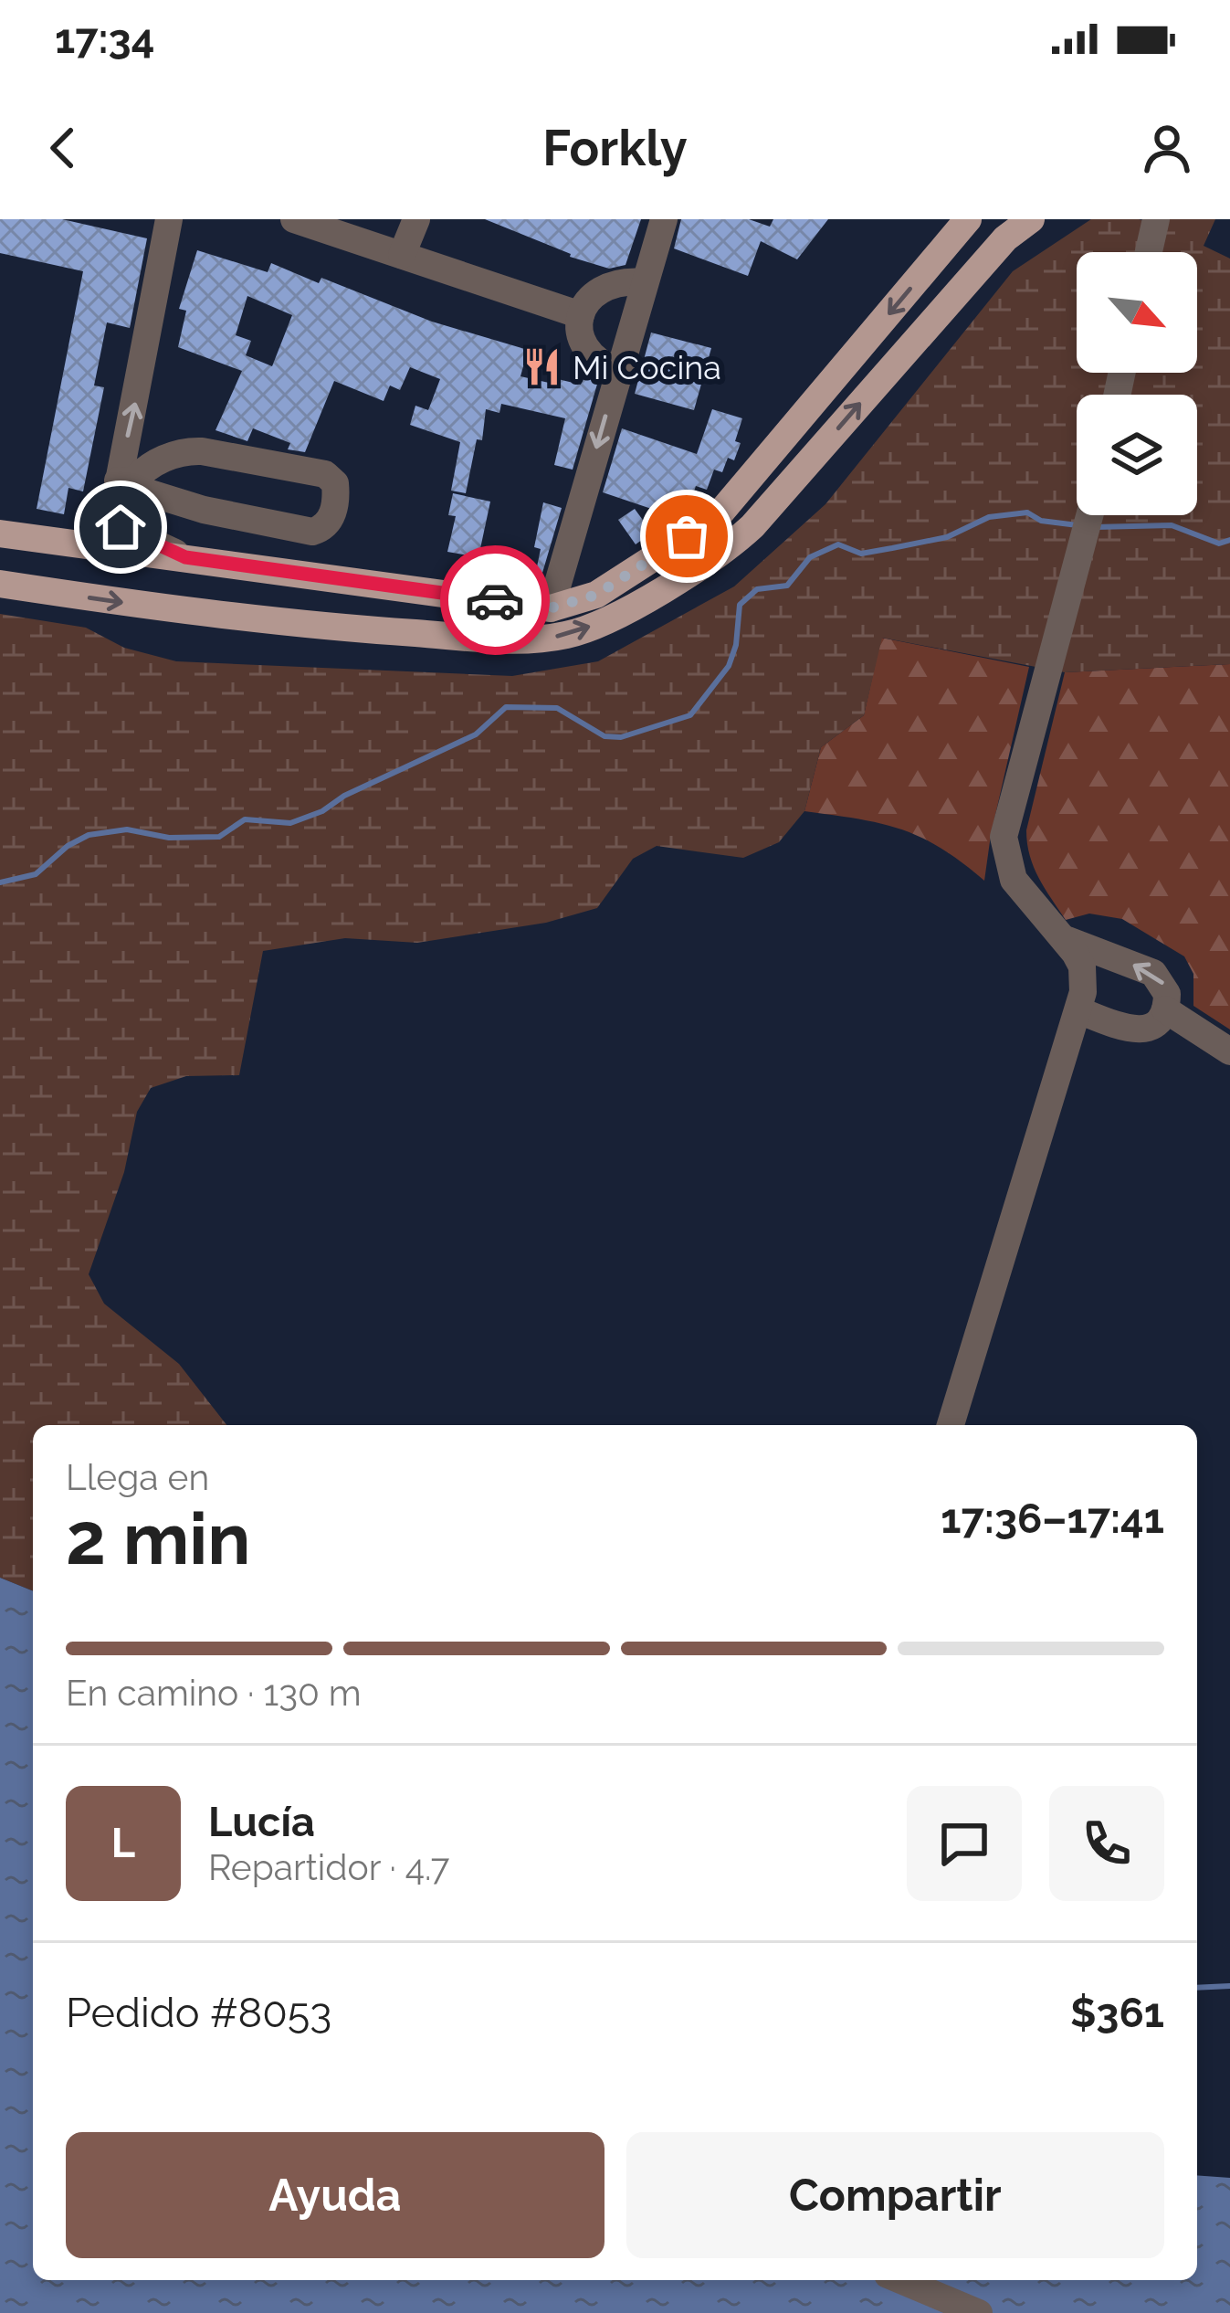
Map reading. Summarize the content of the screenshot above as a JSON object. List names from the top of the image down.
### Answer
{
  "places": {
    "restaurant": ["Mi Cocina"]
  },
  "north": "bottom right",
  "page": {
    "status": "17:34",
    "header": "Forkly",
    "heading": ["2 min", "Llega en", "17:36–17:41"],
    "panel": [
      "Lucía",
      "Repartidor · 4.7",
      "Pedido #8053",
      "$361"
    ],
    "bar": "En camino · 130 m",
    "round": "L",
    "buttons": ["Ayuda", "Compartir"]
  }
}
